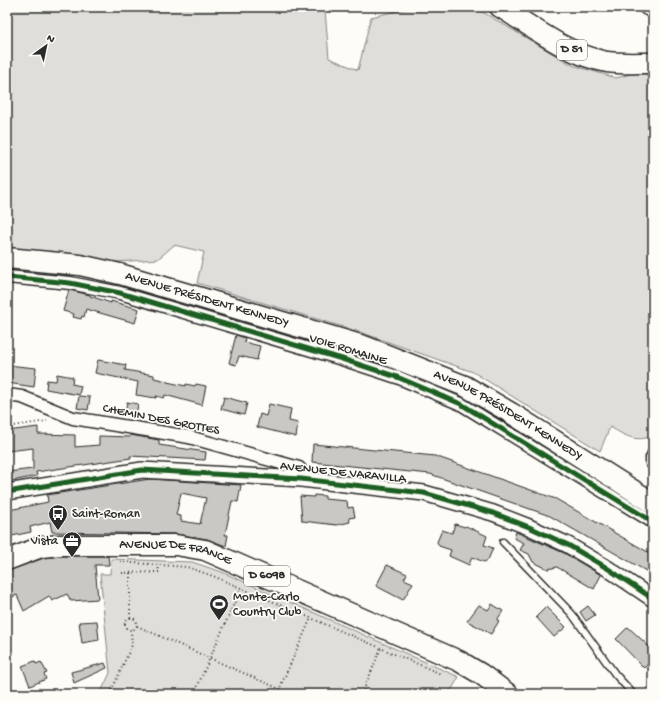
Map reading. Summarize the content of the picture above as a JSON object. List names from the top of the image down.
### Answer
{
  "streets": {
    "main road": [
      "D 51",
      "AVENUE PRÉSIDENT KENNEDY",
      "AVENUE DE FRANCE",
      "D 6098"
    ],
    "street": ["VOIE ROMAINE", "CHEMIN DES GROTTES", "AVENUE DE VARAVILLA"]
  },
  "crossings": [
    ["CHEMIN DES GROTTES", "AVENUE DE VARAVILLA"]
  ],
  "places": {
    "bus stop": ["Saint-Roman"],
    "office": ["Vista"],
    "sports": ["Monte-Carlo Country Club"]
  },
  "north": "top right"
}
